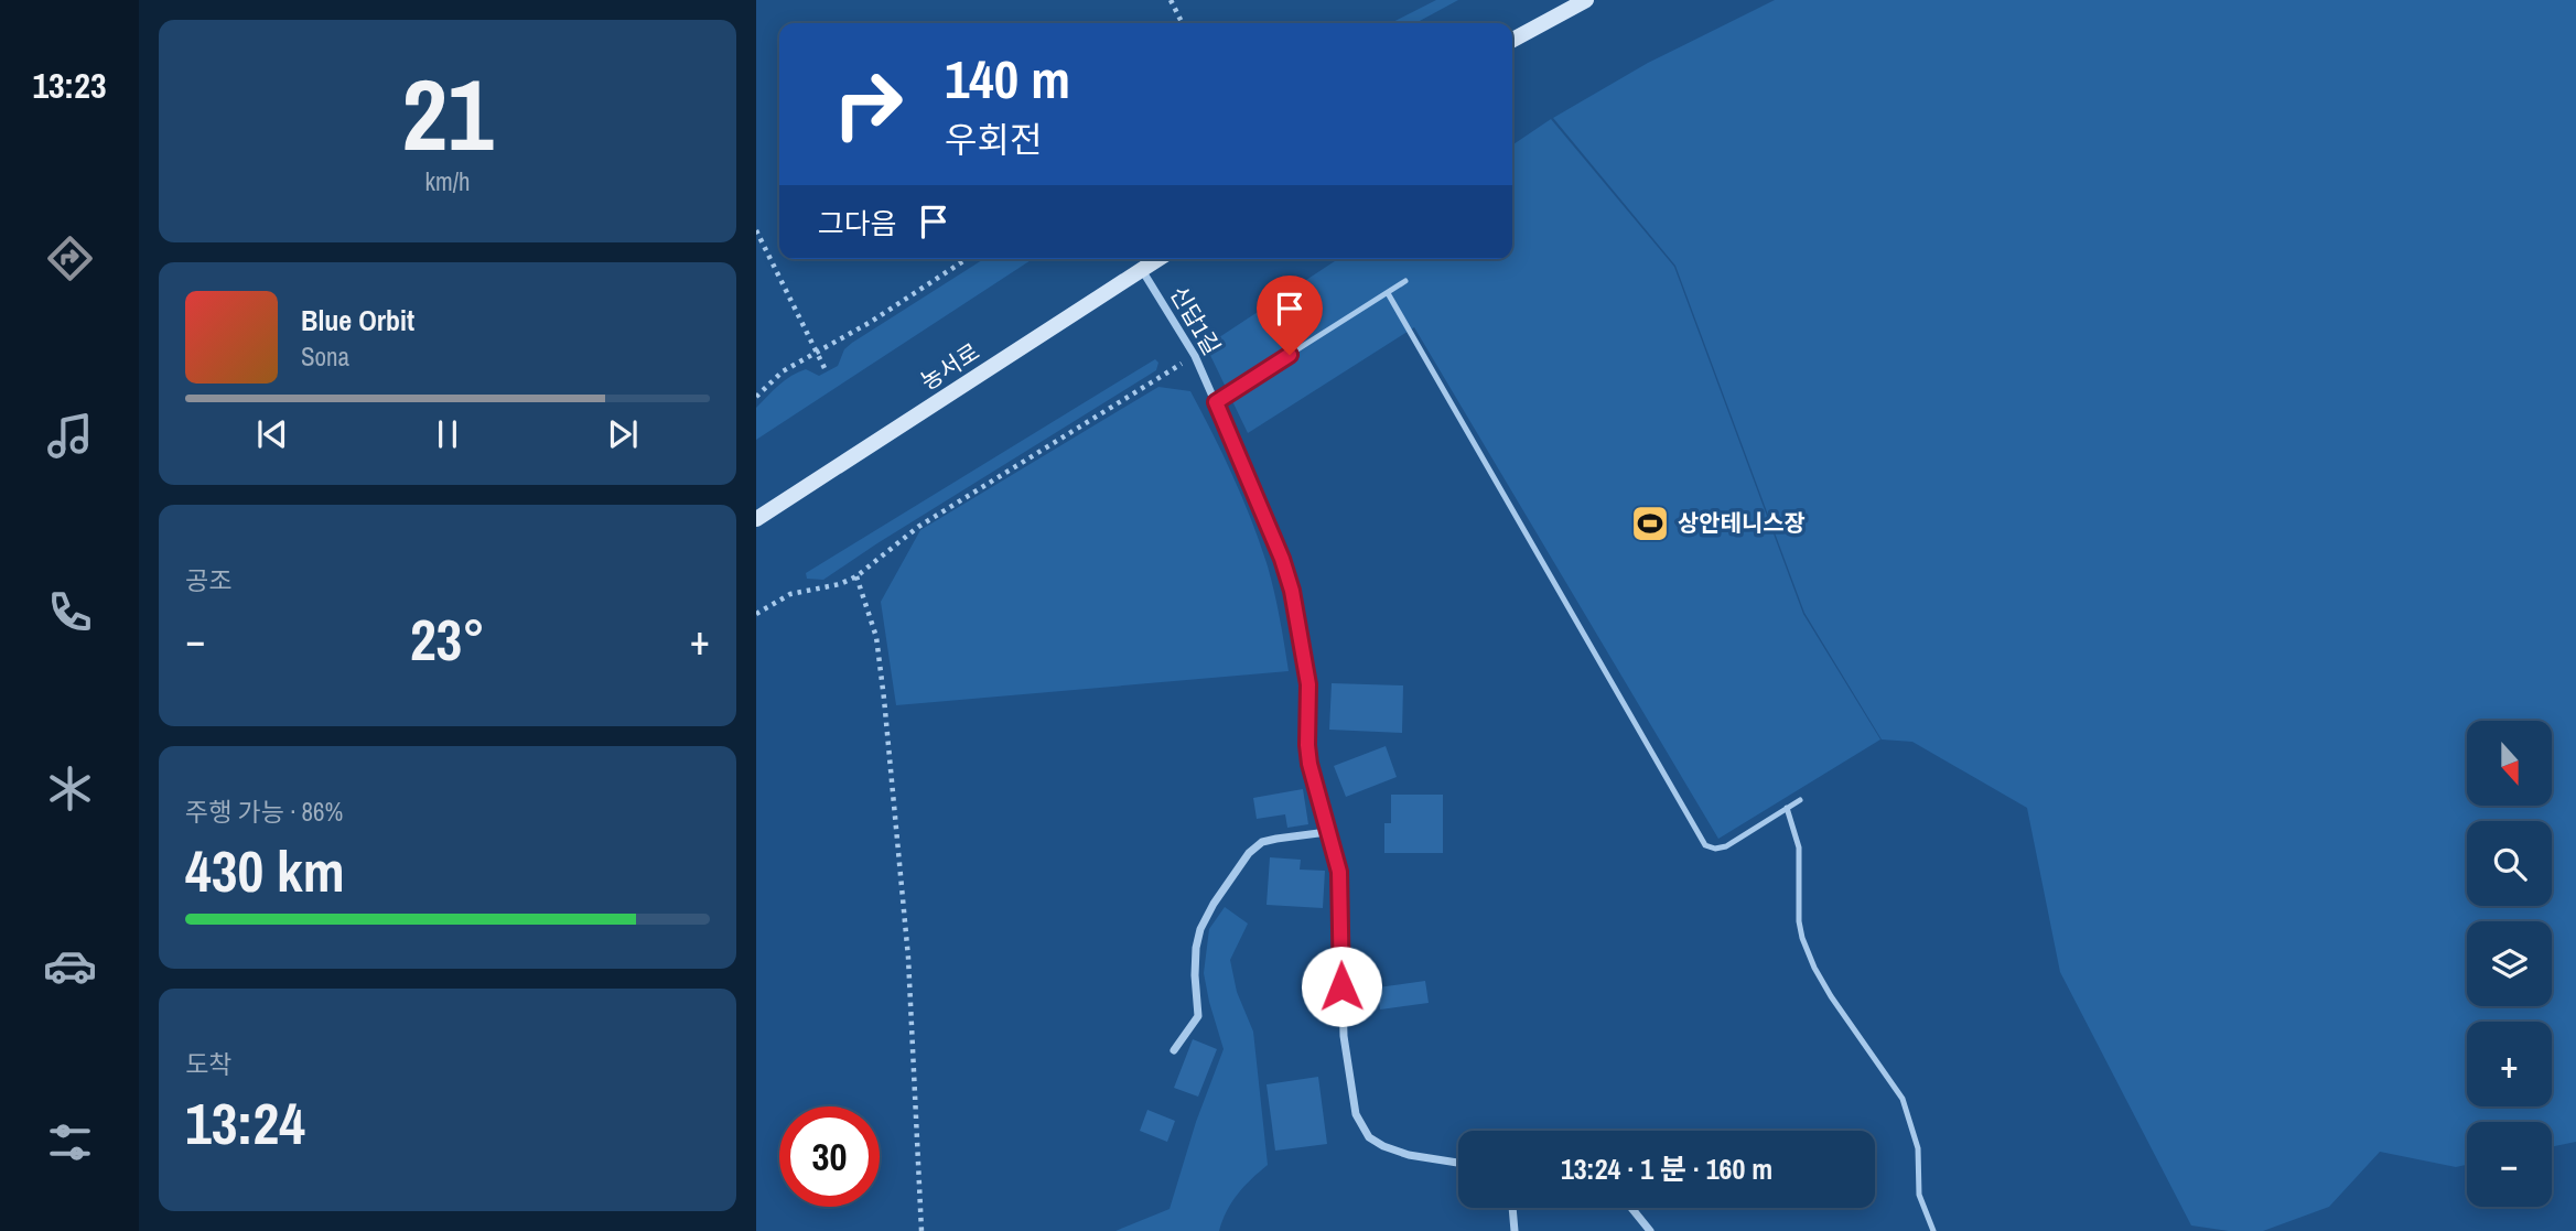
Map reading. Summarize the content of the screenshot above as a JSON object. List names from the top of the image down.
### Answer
{
  "streets": {
    "street": ["신답1길", "농서로"]
  },
  "crossings": [
    ["신답1길", "농서로"]
  ],
  "places": {
    "sports": ["상안테니스장"]
  },
  "north": "bottom",
  "page": {
    "tabs": "13:23",
    "tile": [
      ["21", "km/h"],
      "공조",
      ["주행 가능 · 86%", "430 km"],
      ["도착", "13:24"]
    ],
    "turn": ["140 m", "우회전"],
    "then": "그다음",
    "song": ["Blue Orbit", "Sona"],
    "heat": ["−", "23°", "+"],
    "map_buttons": ["+", "−"],
    "limit": "30",
    "trip": "13:24 · 1 분 · 160 m"
  }
}
